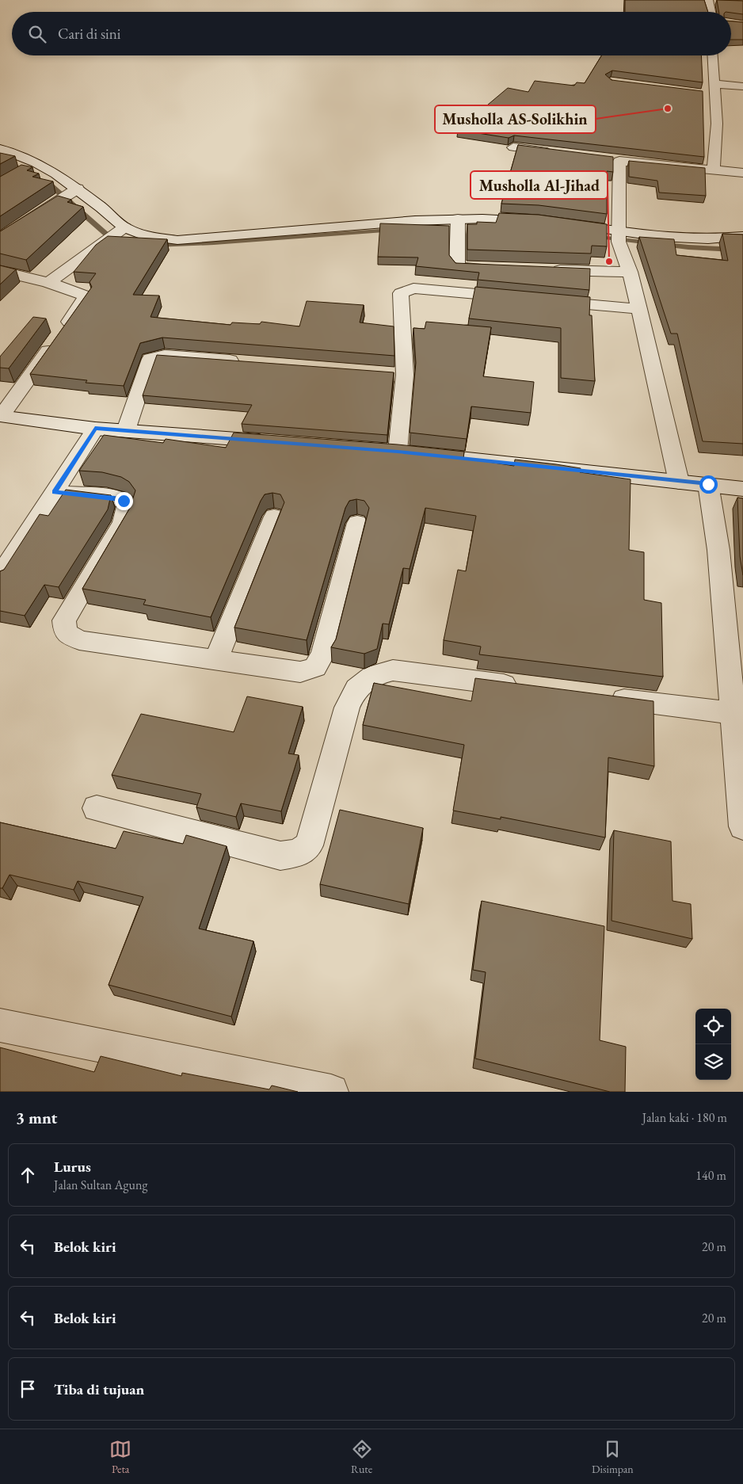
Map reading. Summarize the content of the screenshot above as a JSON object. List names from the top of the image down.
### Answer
{
  "places": ["Musholla AS-Solikhin", "Musholla Al-Jihad"],
  "page": {
    "search": "Cari di sini",
    "heading": ["3 mnt", "Jalan kaki · 180 m"],
    "list": [
      ["Lurus", "Jalan Sultan Agung", "140 m"],
      ["Belok kiri", "20 m"],
      ["Belok kiri", "20 m"],
      "Tiba di tujuan"
    ],
    "nav": ["Peta", "Rute", "Disimpan"]
  }
}
